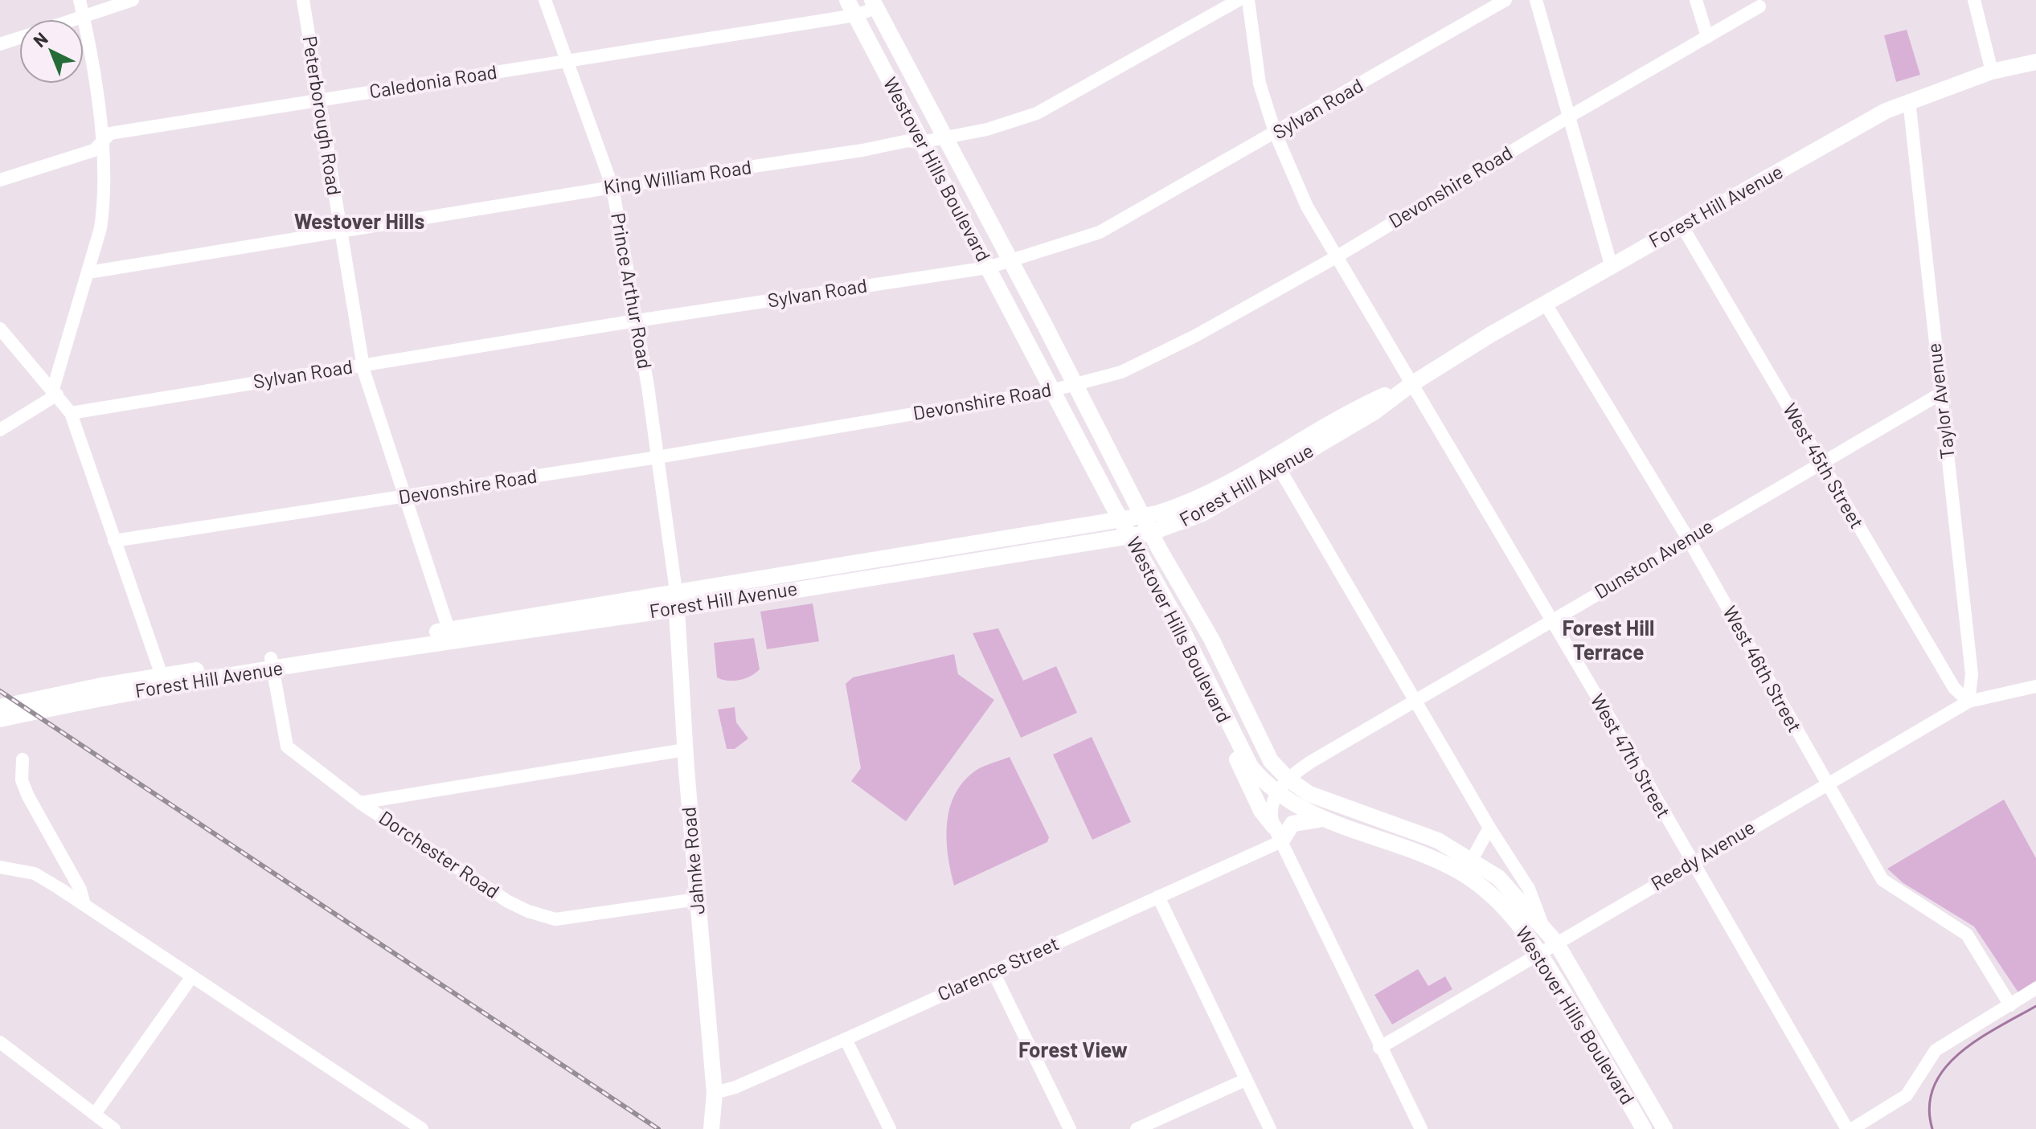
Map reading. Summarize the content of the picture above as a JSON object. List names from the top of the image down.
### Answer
{
  "streets": {
    "main road": ["Westover Hills Boulevard", "Forest Hill Avenue", "Jahnke Road"],
    "street": [
      "Caledonia Road",
      "Sylvan Road",
      "Peterborough Road",
      "King William Road",
      "Devonshire Road",
      "Prince Arthur Road",
      "Taylor Avenue",
      "West 45th Street",
      "Dunston Avenue",
      "West 46th Street",
      "West 47th Street",
      "Dorchester Road",
      "Reedy Avenue",
      "Clarence Street"
    ]
  },
  "crossings": [
    ["Caledonia Road", "Peterborough Road"],
    ["Caledonia Road", "Westover Hills Boulevard"],
    ["Caledonia Road", "Prince Arthur Road"],
    ["Sylvan Road", "Peterborough Road"],
    ["Sylvan Road", "Westover Hills Boulevard"],
    ["Sylvan Road", "Prince Arthur Road"],
    ["Sylvan Road", "West 47th Street"],
    ["Peterborough Road", "King William Road"],
    ["Peterborough Road", "Devonshire Road"],
    ["Peterborough Road", "Forest Hill Avenue"],
    ["Westover Hills Boulevard", "King William Road"],
    ["Westover Hills Boulevard", "Devonshire Road"],
    ["Westover Hills Boulevard", "Forest Hill Avenue"],
    ["Westover Hills Boulevard", "Dunston Avenue"],
    ["Westover Hills Boulevard", "Reedy Avenue"],
    ["King William Road", "Prince Arthur Road"],
    ["Devonshire Road", "Prince Arthur Road"],
    ["Devonshire Road", "West 47th Street"],
    ["Forest Hill Avenue", "Prince Arthur Road"],
    ["Forest Hill Avenue", "Taylor Avenue"],
    ["Forest Hill Avenue", "West 45th Street"],
    ["Forest Hill Avenue", "West 46th Street"],
    ["Forest Hill Avenue", "West 47th Street"],
    ["Forest Hill Avenue", "Dorchester Road"],
    ["Forest Hill Avenue", "Jahnke Road"],
    ["Prince Arthur Road", "Jahnke Road"],
    ["Taylor Avenue", "West 45th Street"],
    ["Taylor Avenue", "Dunston Avenue"],
    ["Taylor Avenue", "Reedy Avenue"],
    ["West 45th Street", "Dunston Avenue"],
    ["West 45th Street", "Reedy Avenue"],
    ["Dunston Avenue", "West 46th Street"],
    ["Dunston Avenue", "West 47th Street"],
    ["West 46th Street", "Reedy Avenue"],
    ["West 47th Street", "Reedy Avenue"],
    ["Dorchester Road", "Jahnke Road"],
    ["Jahnke Road", "Clarence Street"]
  ],
  "districts": ["Westover Hills", "Forest Hill Terrace", "Forest View"],
  "north": "top left"
}
